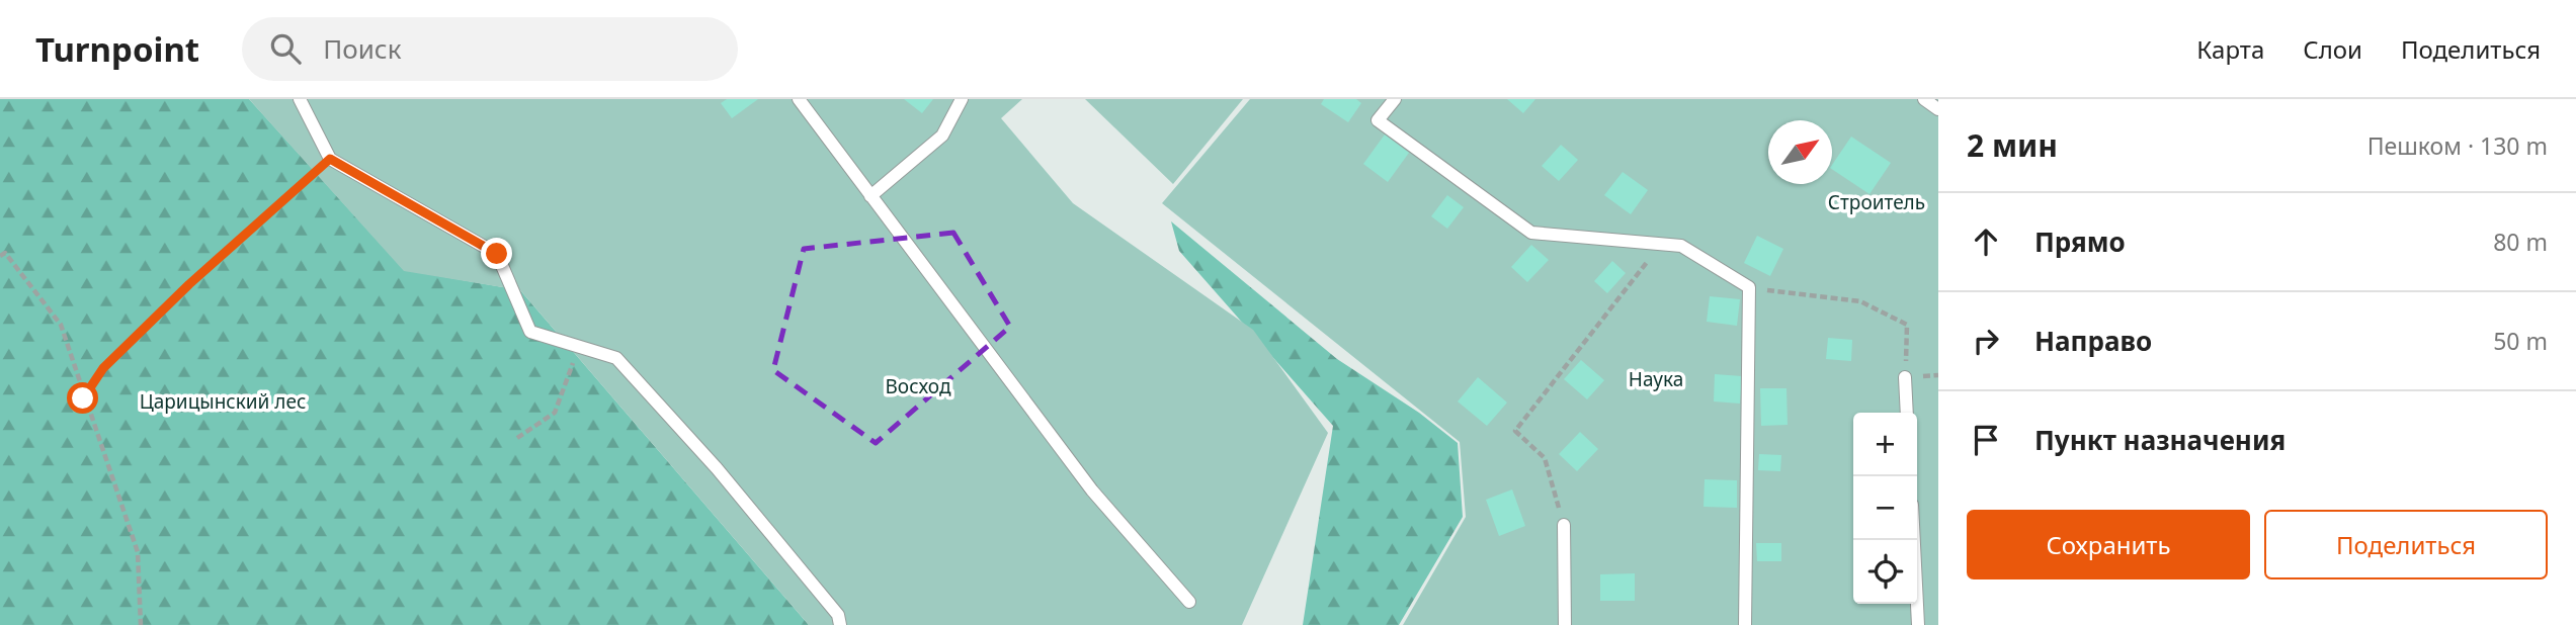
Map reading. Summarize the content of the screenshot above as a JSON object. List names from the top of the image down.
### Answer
{
  "parks": [
    "Строитель",
    "Наука",
    "Восход",
    "Царицынский лес"
  ],
  "north": "top right",
  "page": {
    "header": "Turnpoint",
    "search": "Поиск",
    "nav": ["Карта", "Слои", "Поделиться"],
    "heading": ["2 мин", "Пешком · 130 m"],
    "list": [
      ["Прямо", "80 m"],
      ["Направо", "50 m"],
      "Пункт назначения"
    ],
    "map_buttons": ["+", "−"],
    "buttons": ["Сохранить", "Поделиться"]
  }
}
